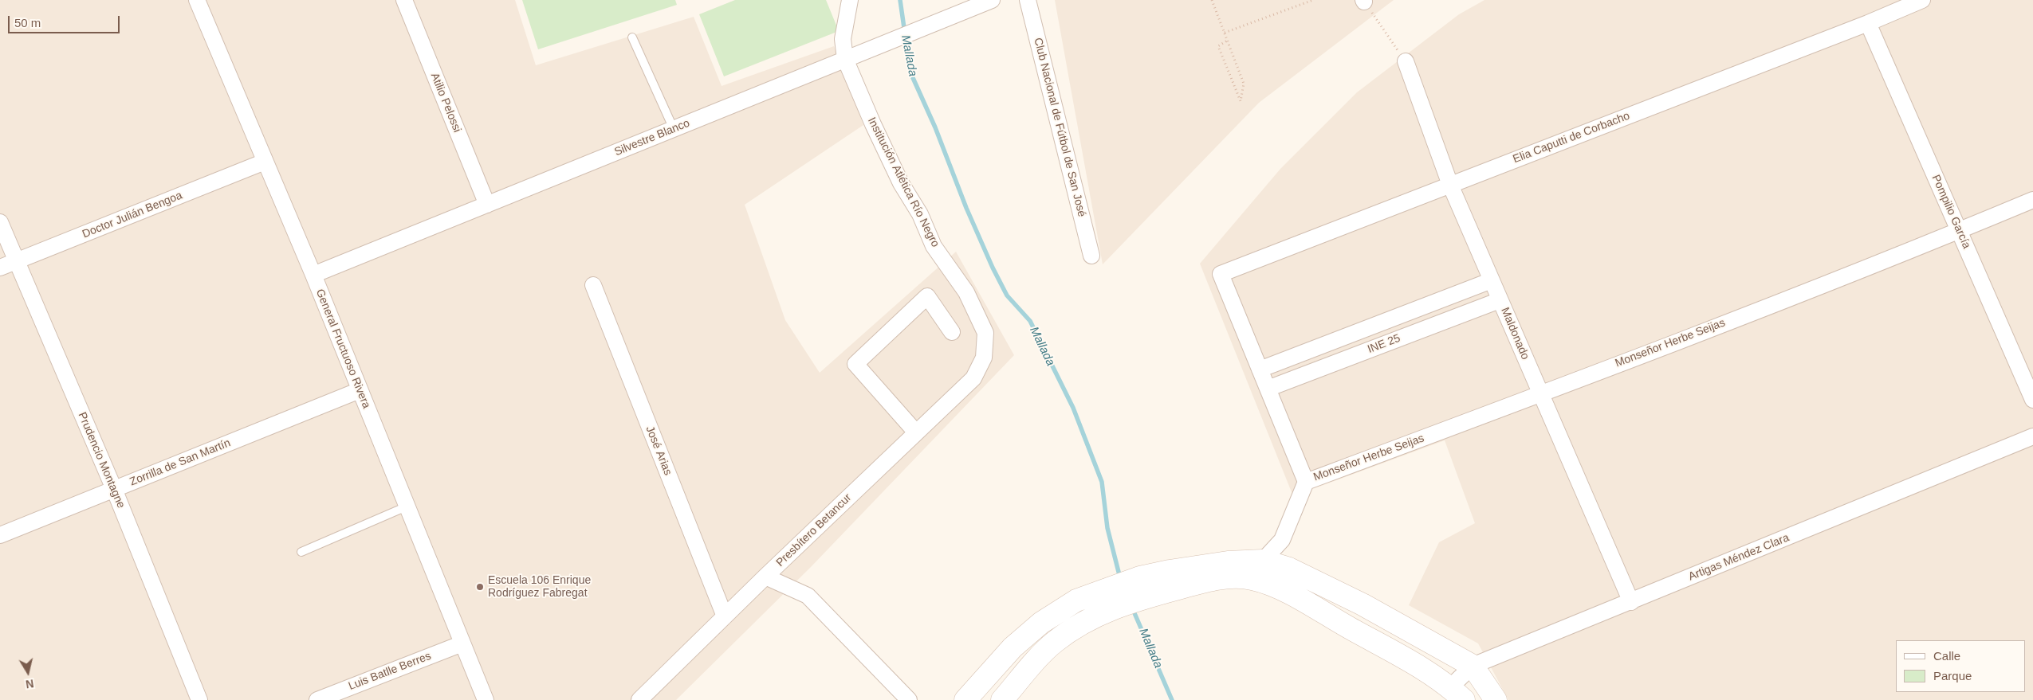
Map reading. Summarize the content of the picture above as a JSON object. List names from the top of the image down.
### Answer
{
  "streets": {
    "street": [
      "Atilio Pelossi",
      "Club Nacional de Fútbol de San José",
      "Silvestre Blanco",
      "Elia Caputti de Corbacho",
      "Institución Atlética Río Negro",
      "Pompilio García",
      "Doctor Julián Bengoa",
      "Maldonado",
      "Monseñor Herbe Seijas",
      "INE 25",
      "General Fructuoso Rivera",
      "José Arias",
      "Prudencio Montagne",
      "Zorrilla de San Martín",
      "Presbítero Betancur",
      "Artigas Méndez Clara",
      "Luis Batlle Berres"
    ]
  },
  "crossings": [
    ["Atilio Pelossi", "Silvestre Blanco"],
    ["Silvestre Blanco", "Institución Atlética Río Negro"],
    ["Silvestre Blanco", "General Fructuoso Rivera"],
    ["Elia Caputti de Corbacho", "Pompilio García"],
    ["Elia Caputti de Corbacho", "Maldonado"],
    ["Elia Caputti de Corbacho", "INE 25"],
    ["Institución Atlética Río Negro", "Presbítero Betancur"],
    ["Pompilio García", "Monseñor Herbe Seijas"],
    ["Doctor Julián Bengoa", "General Fructuoso Rivera"],
    ["Doctor Julián Bengoa", "Prudencio Montagne"],
    ["Maldonado", "Monseñor Herbe Seijas"],
    ["Maldonado", "INE 25"],
    ["Maldonado", "Artigas Méndez Clara"],
    ["General Fructuoso Rivera", "Zorrilla de San Martín"],
    ["General Fructuoso Rivera", "Luis Batlle Berres"],
    ["José Arias", "Presbítero Betancur"],
    ["Prudencio Montagne", "Zorrilla de San Martín"]
  ],
  "water": ["Mallada"],
  "places": ["Escuela 106 Enrique Rodríguez Fabregat"],
  "legend": ["Calle", "Parque"],
  "scale_bar": "50 m",
  "north": "bottom"
}
